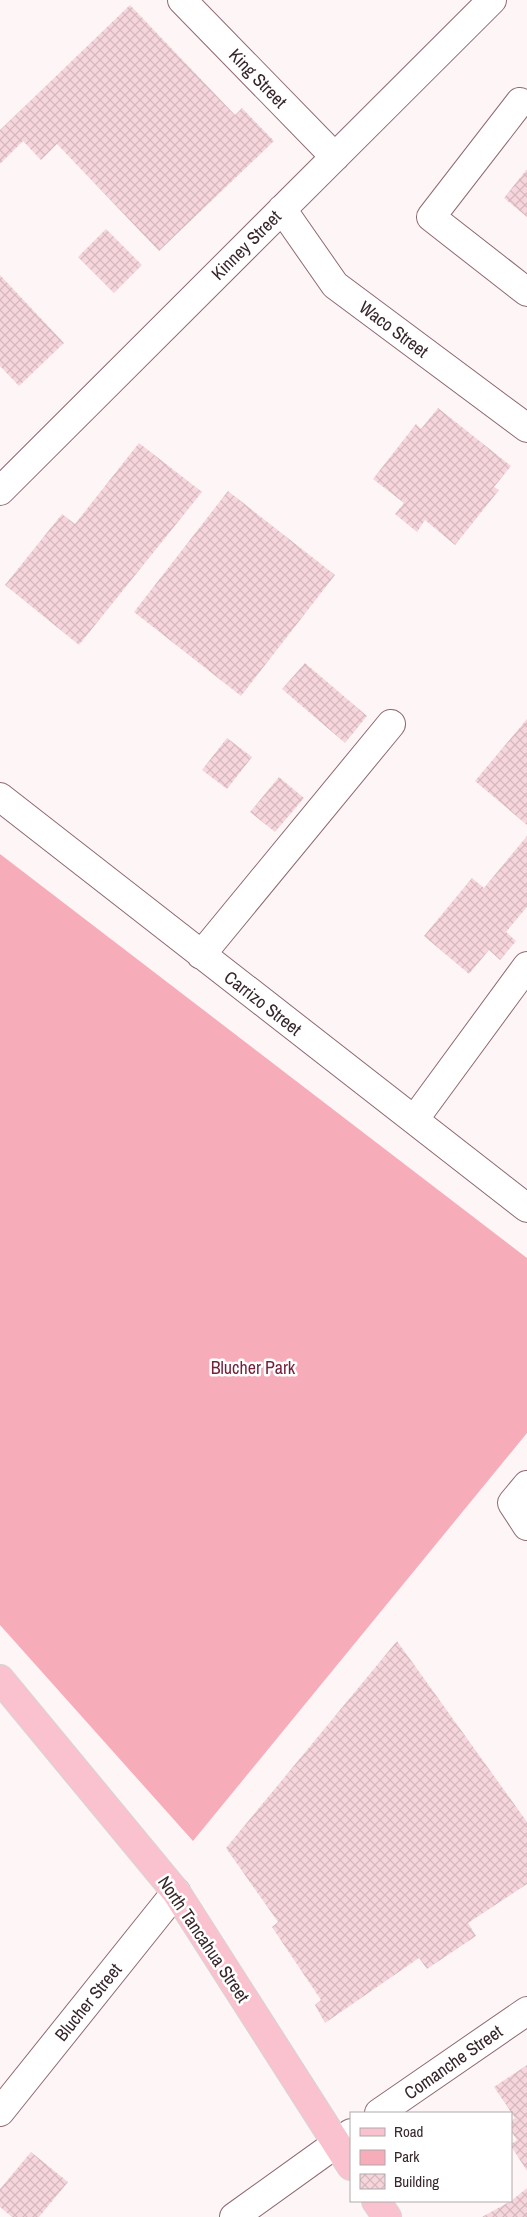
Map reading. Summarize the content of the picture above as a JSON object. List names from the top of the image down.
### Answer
{
  "streets": {
    "main road": ["North Tancahua Street"],
    "street": [
      "King Street",
      "Kinney Street",
      "Waco Street",
      "Carrizo Street",
      "Blucher Street",
      "Comanche Street"
    ]
  },
  "crossings": [
    ["King Street", "Kinney Street"],
    ["Kinney Street", "Waco Street"],
    ["North Tancahua Street", "Blucher Street"]
  ],
  "parks": ["Blucher Park"],
  "legend": ["Road", "Park", "Building"]
}
